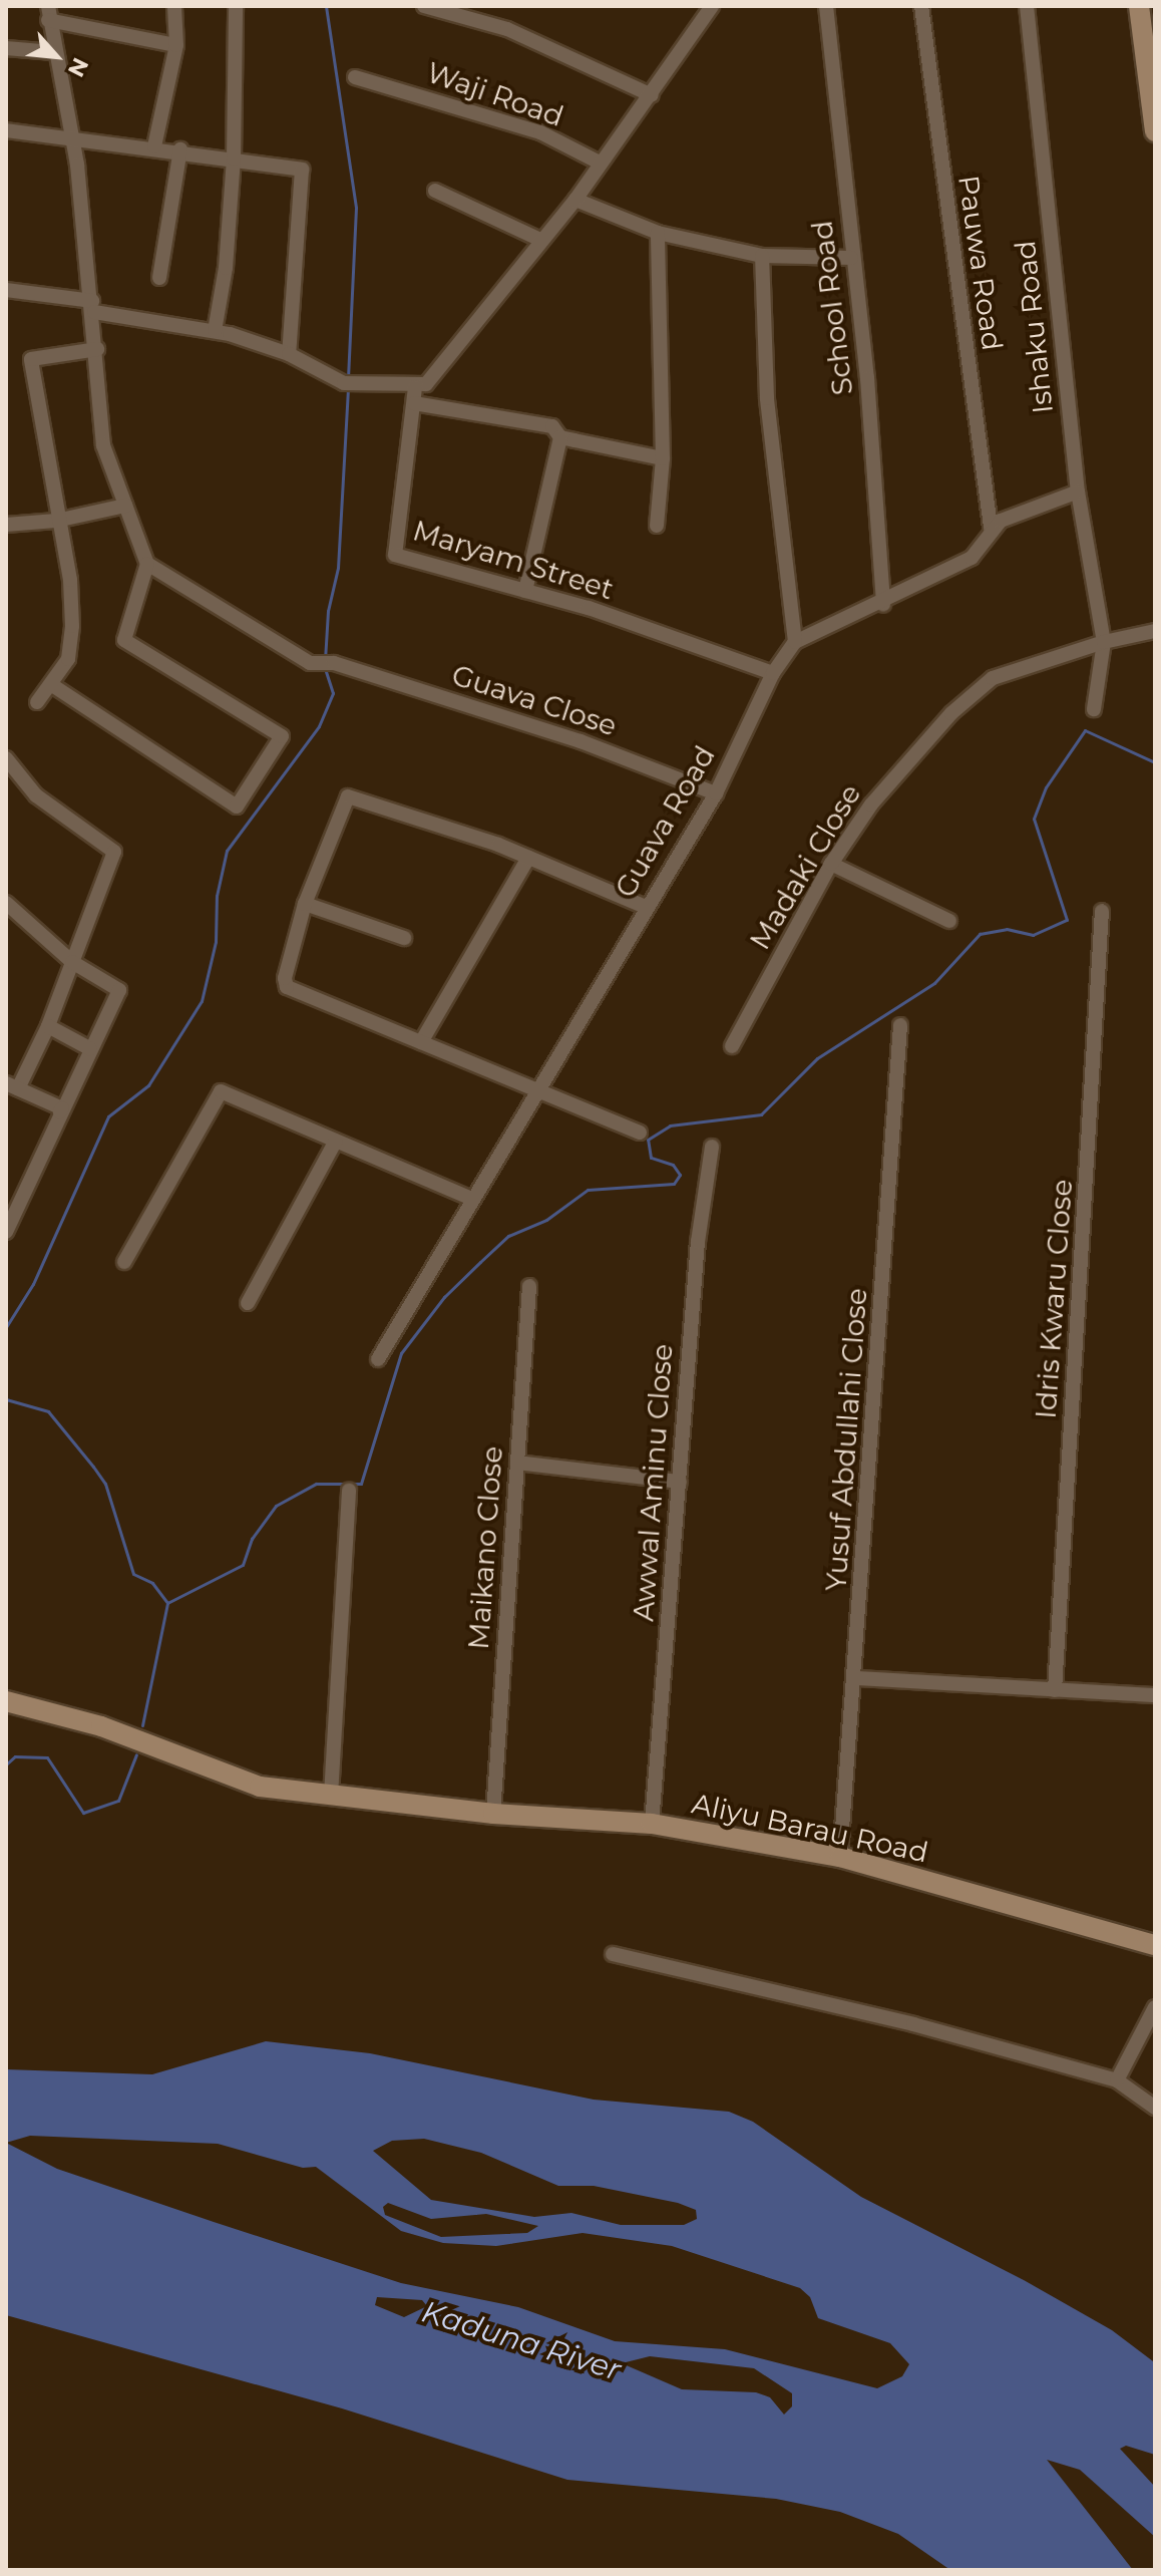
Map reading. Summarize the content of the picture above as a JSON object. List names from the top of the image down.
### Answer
{
  "streets": {
    "street": [
      "Waji Road",
      "Pauwa Road",
      "School Road",
      "Ishaku Road",
      "Maryam Street",
      "Guava Close",
      "Guava Road",
      "Madaki Close",
      "Idris Kwaru Close",
      "Yusuf Abdullahi Close",
      "Awwal Aminu Close",
      "Maikano Close",
      "Aliyu Barau Road"
    ]
  },
  "crossings": [
    ["Ishaku Road", "Madaki Close"],
    ["Maryam Street", "Guava Road"],
    ["Guava Close", "Guava Road"],
    ["Yusuf Abdullahi Close", "Aliyu Barau Road"],
    ["Awwal Aminu Close", "Aliyu Barau Road"],
    ["Maikano Close", "Aliyu Barau Road"]
  ],
  "water": ["Kaduna River"],
  "north": "bottom right"
}
